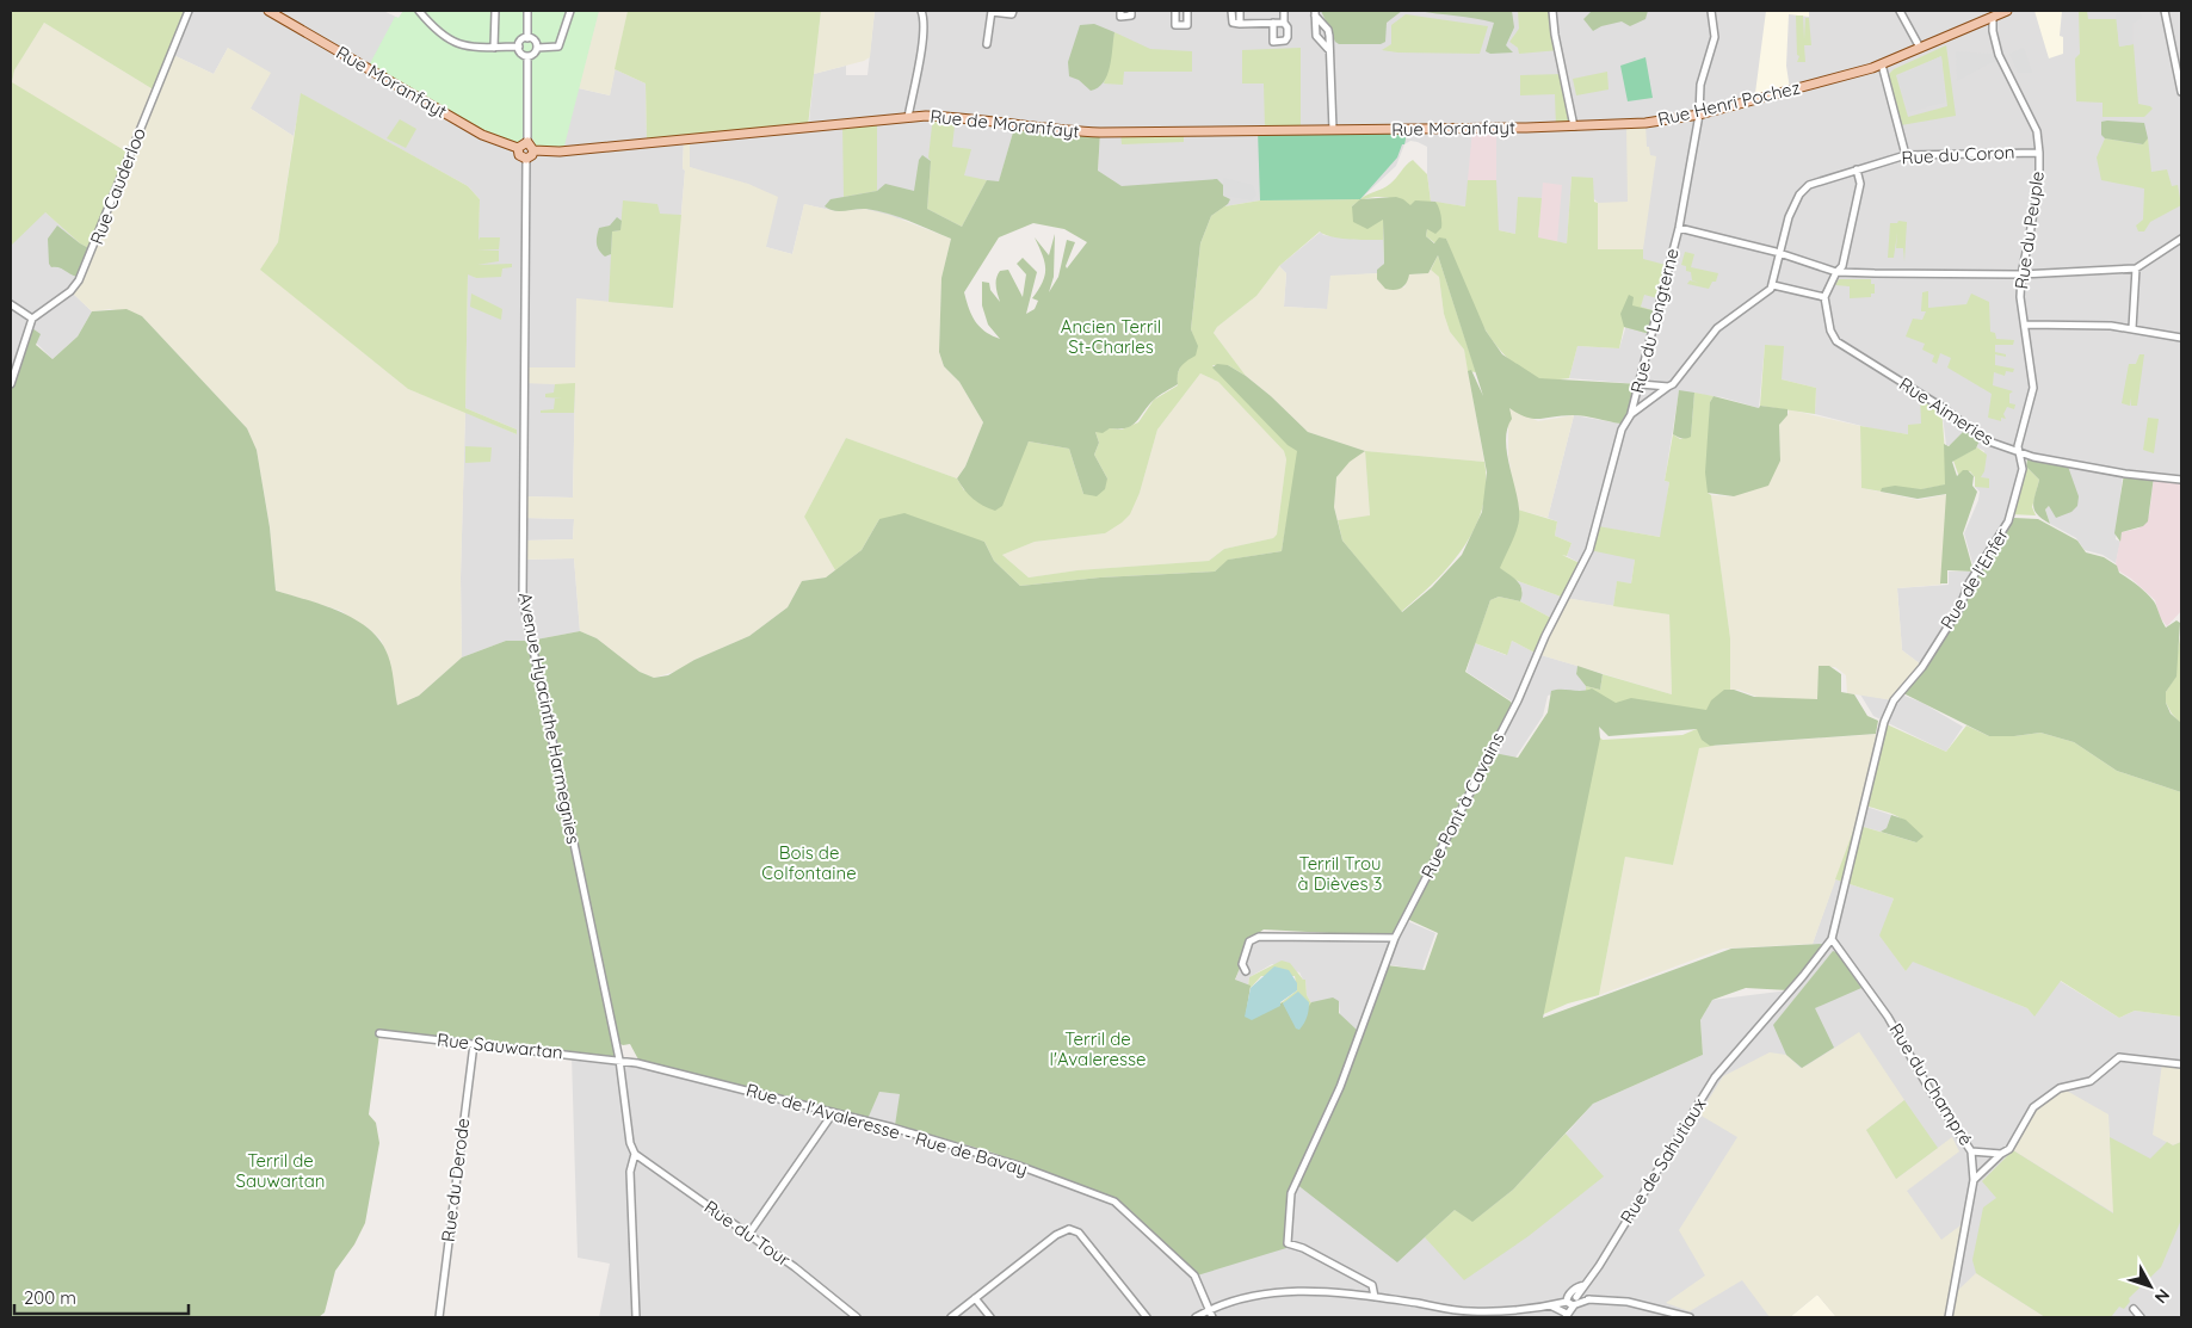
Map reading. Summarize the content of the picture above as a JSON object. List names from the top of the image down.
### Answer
{
  "streets": {
    "main road": ["Rue Moranfayt", "Rue Henri Pochez", "Rue de Moranfayt"],
    "street": [
      "Rue du Coron",
      "Rue Cauderloo",
      "Rue du Peuple",
      "Rue du Longterne",
      "Rue Aimeries",
      "Rue de l'Enfer",
      "Avenue Hyacinthe Harmegnies",
      "Rue Pont à Cavains",
      "Rue Sauwartan",
      "Rue du Champré",
      "Rue de l'Avaleresse - Rue de Bavay",
      "Rue de Sahutiaux",
      "Rue du Derode",
      "Rue du Tour"
    ]
  },
  "crossings": [
    ["Rue Moranfayt", "Rue Henri Pochez"],
    ["Rue Moranfayt", "Rue de Moranfayt"],
    ["Rue Moranfayt", "Avenue Hyacinthe Harmegnies"],
    ["Rue Henri Pochez", "Rue du Peuple"],
    ["Rue Henri Pochez", "Rue du Longterne"],
    ["Rue de Moranfayt", "Avenue Hyacinthe Harmegnies"],
    ["Rue du Coron", "Rue du Peuple"],
    ["Rue du Peuple", "Rue Aimeries"],
    ["Rue du Peuple", "Rue de l'Enfer"],
    ["Rue du Longterne", "Rue Pont à Cavains"],
    ["Rue Aimeries", "Rue de l'Enfer"],
    ["Rue de l'Enfer", "Rue du Champré"],
    ["Rue de l'Enfer", "Rue de Sahutiaux"],
    ["Avenue Hyacinthe Harmegnies", "Rue Sauwartan"],
    ["Avenue Hyacinthe Harmegnies", "Rue de l'Avaleresse - Rue de Bavay"],
    ["Avenue Hyacinthe Harmegnies", "Rue du Tour"],
    ["Rue Sauwartan", "Rue de l'Avaleresse - Rue de Bavay"],
    ["Rue Sauwartan", "Rue du Derode"],
    ["Rue du Champré", "Rue de Sahutiaux"]
  ],
  "parks": [
    "Ancien Terril St-Charles",
    "Bois de Colfontaine",
    "Terril Trou à Dièves 3",
    "Terril de l'Avaleresse",
    "Terril de Sauwartan"
  ],
  "scale_bar": "200 m",
  "north": "bottom right"
}
